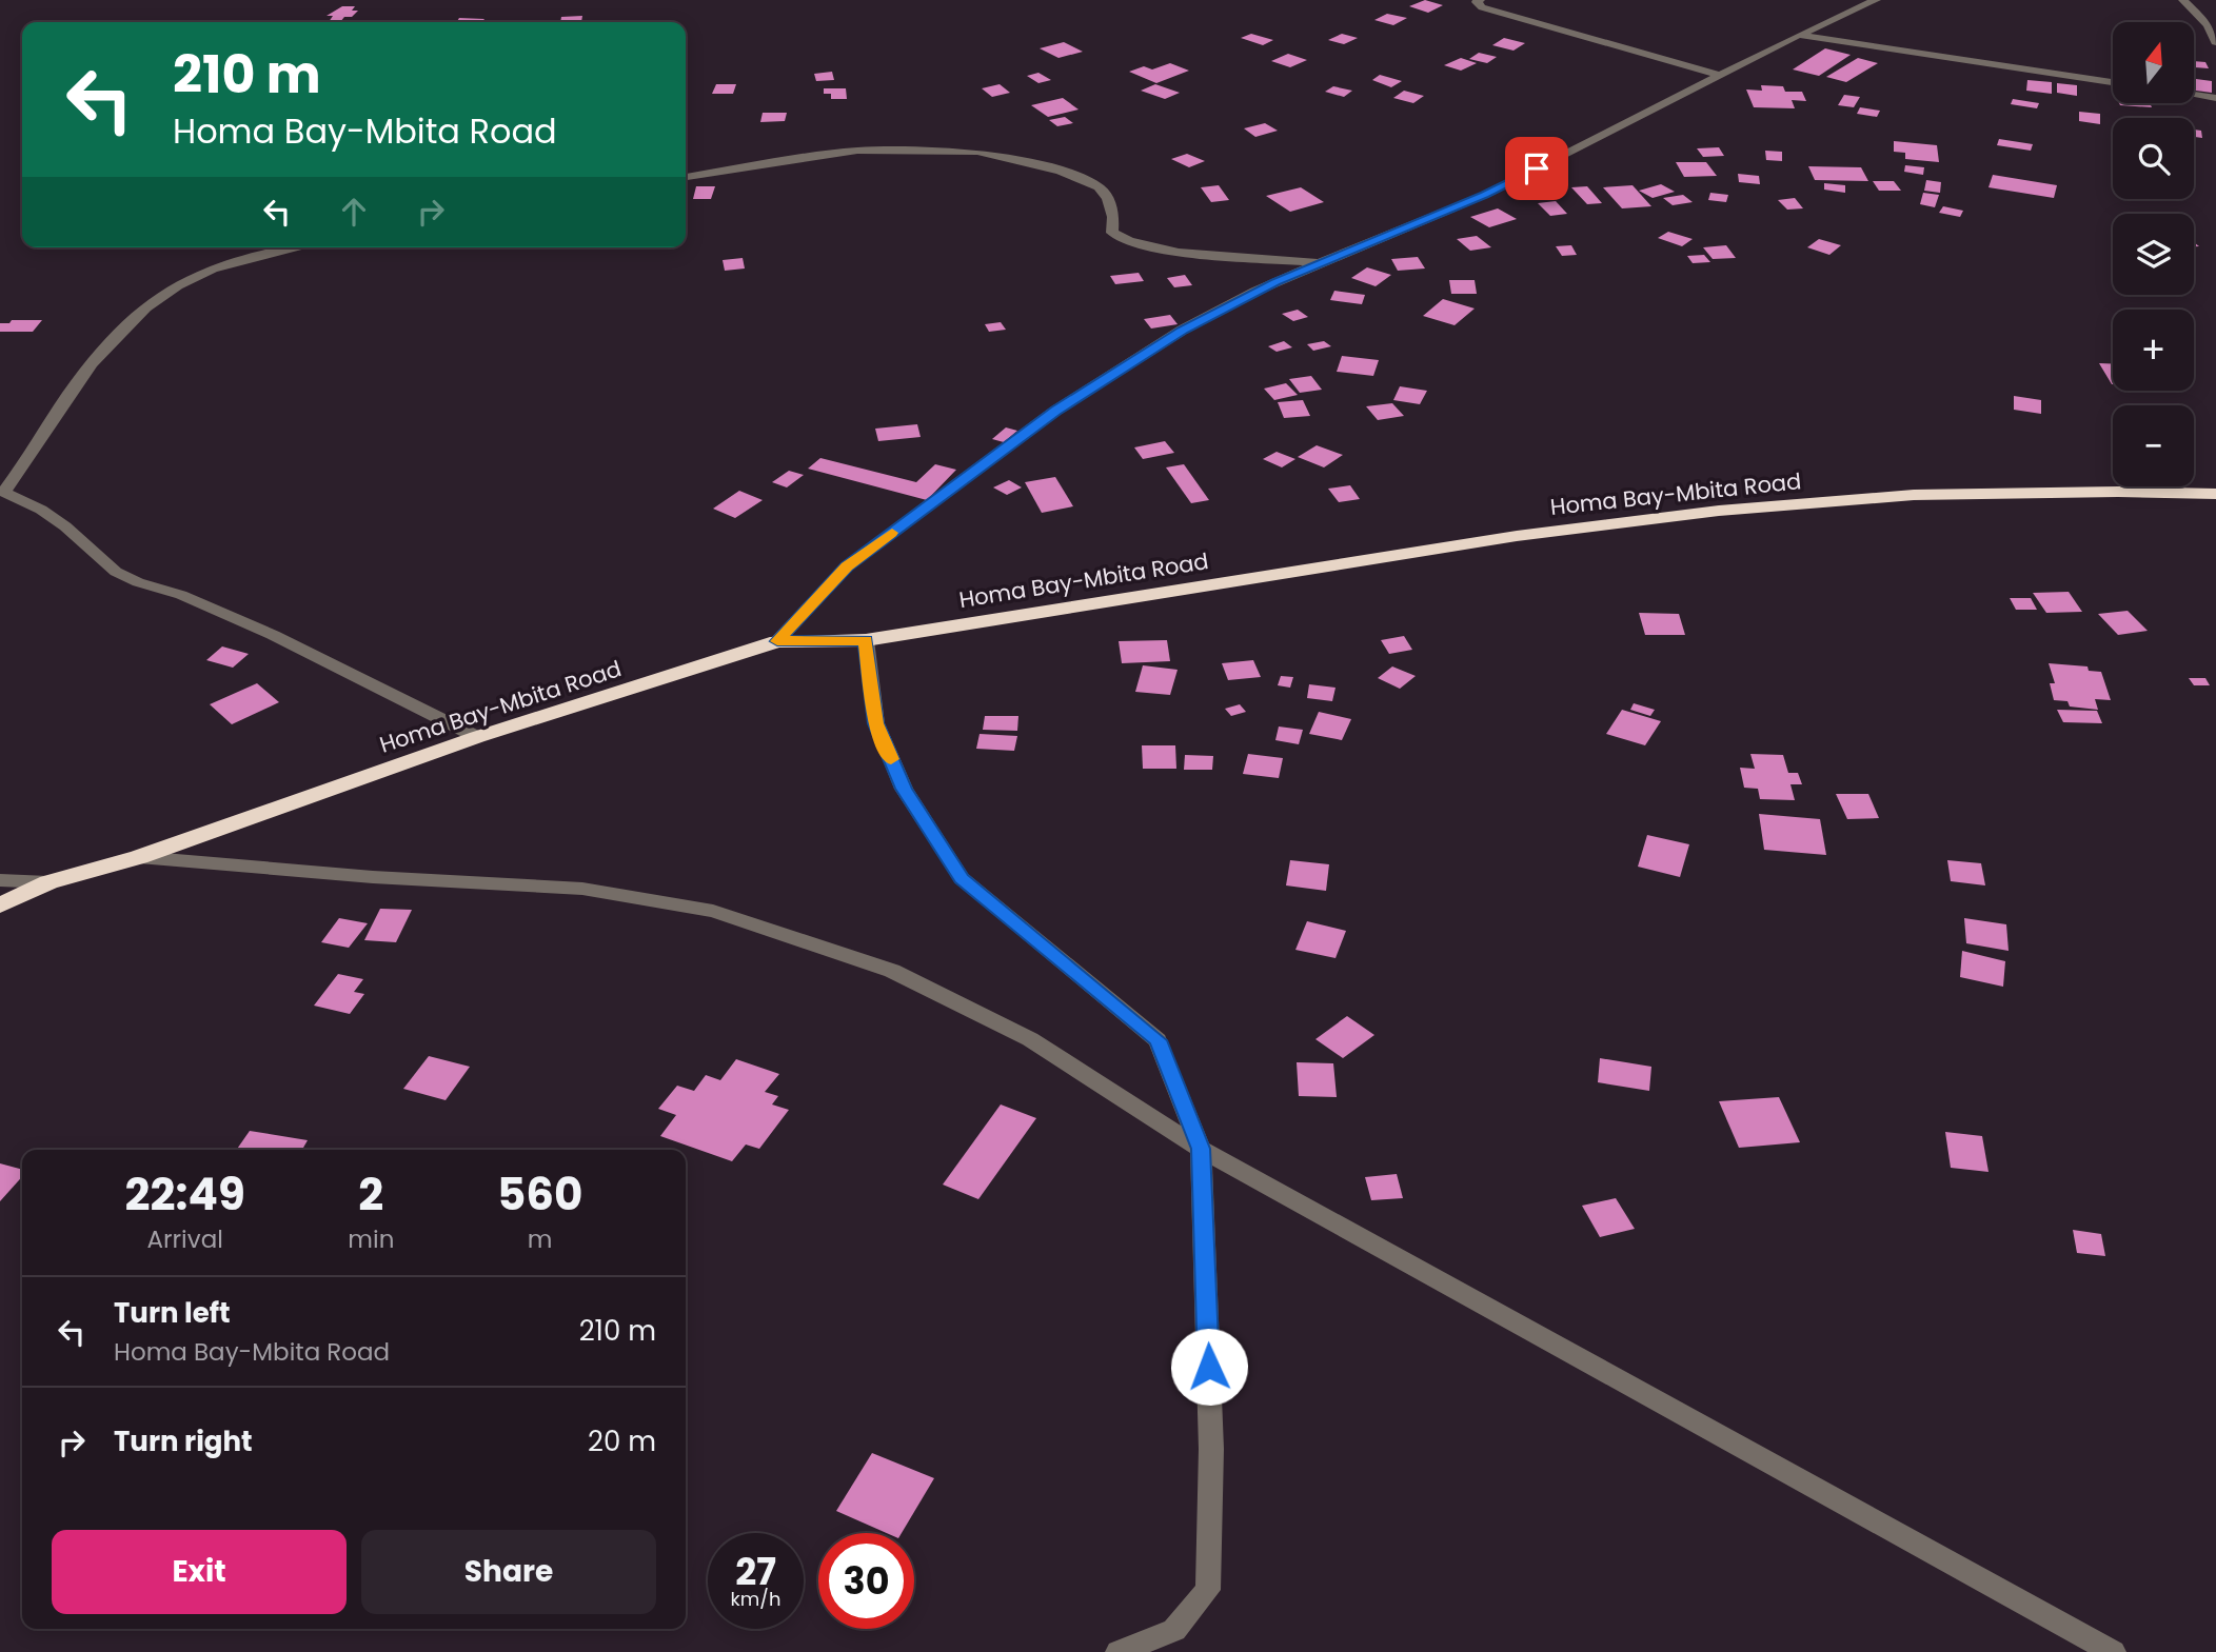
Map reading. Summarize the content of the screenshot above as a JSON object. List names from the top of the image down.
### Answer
{
  "streets": {
    "highway": ["Homa Bay-Mbita Road"]
  },
  "north": "top",
  "page": {
    "map_buttons": ["+", "−"],
    "turn": ["210 m", "Homa Bay-Mbita Road"],
    "eta": [
      "22:49",
      "Arrival",
      "2",
      "min",
      "560",
      "m"
    ],
    "list": [
      {
        "name": "Turn left",
        "note": "Homa Bay-Mbita Road",
        "value": "210 m"
      },
      {
        "name": "Turn right",
        "value": "20 m"
      }
    ],
    "buttons": ["Exit", "Share"],
    "speed": "27 km/h",
    "limit": "30"
  }
}
